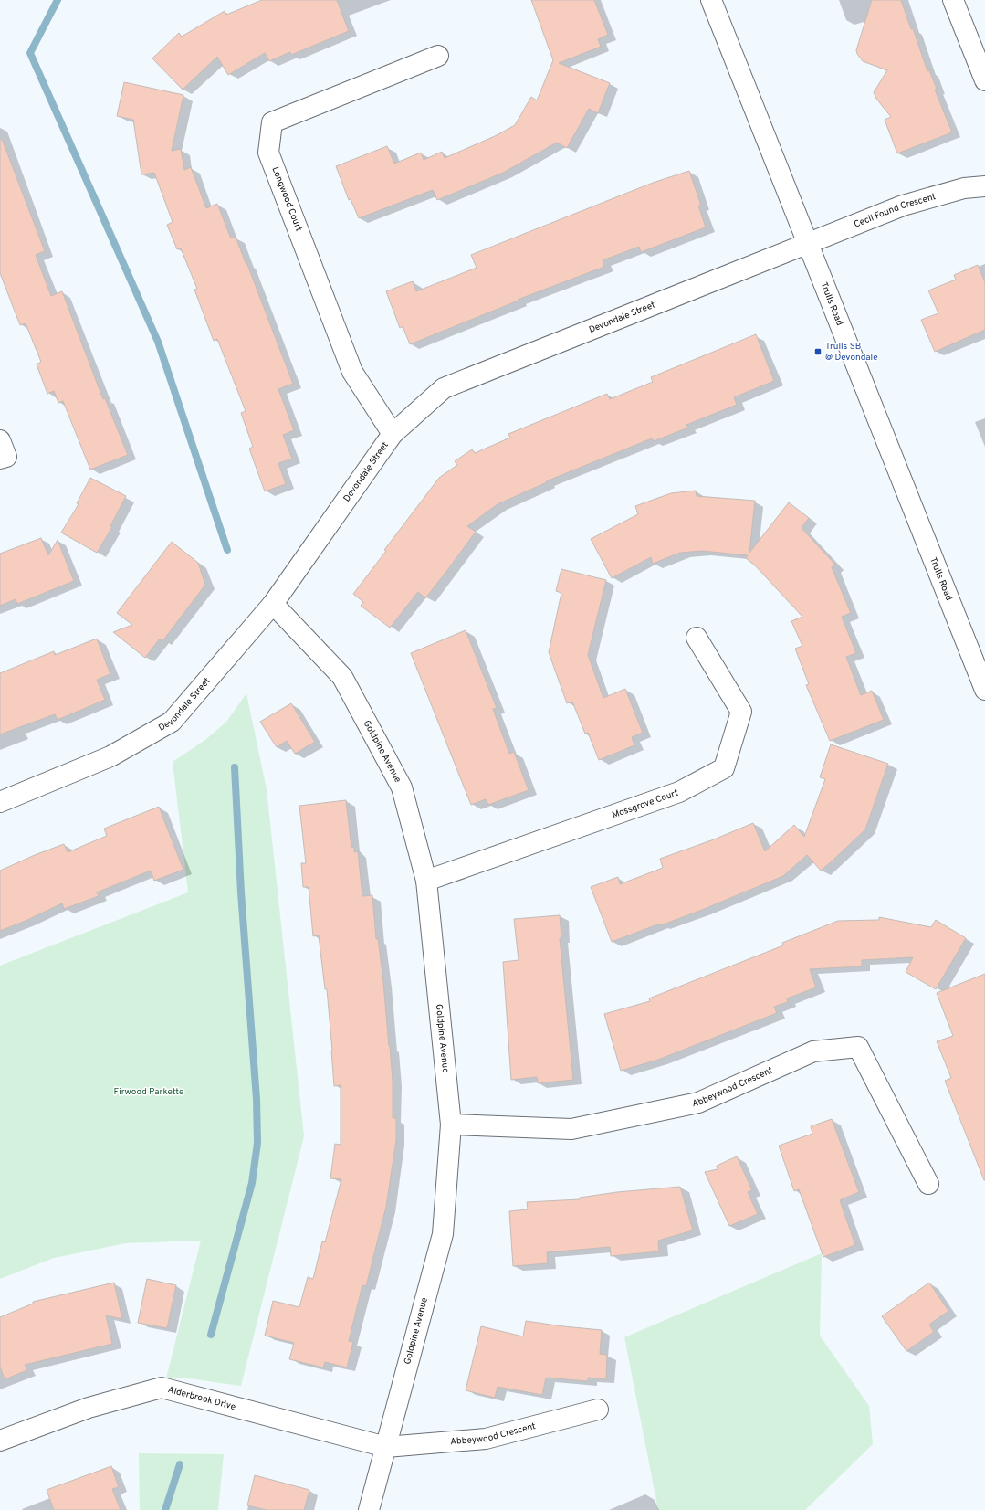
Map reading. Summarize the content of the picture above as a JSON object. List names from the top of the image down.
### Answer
{
  "streets": {
    "street": [
      "Longwood Court",
      "Cecil Found Crescent",
      "Trulls Road",
      "Devondale Street",
      "Goldpine Avenue",
      "Mossgrove Court",
      "Abbeywood Crescent",
      "Alderbrook Drive"
    ]
  },
  "crossings": [
    ["Longwood Court", "Devondale Street"],
    ["Cecil Found Crescent", "Trulls Road"],
    ["Cecil Found Crescent", "Devondale Street"],
    ["Trulls Road", "Devondale Street"],
    ["Devondale Street", "Goldpine Avenue"],
    ["Goldpine Avenue", "Mossgrove Court"],
    ["Goldpine Avenue", "Abbeywood Crescent"],
    ["Goldpine Avenue", "Alderbrook Drive"],
    ["Abbeywood Crescent", "Alderbrook Drive"]
  ],
  "parks": ["Firwood Parkette"],
  "places": {
    "transit": ["Trulls SB @ Devondale"]
  }
}
